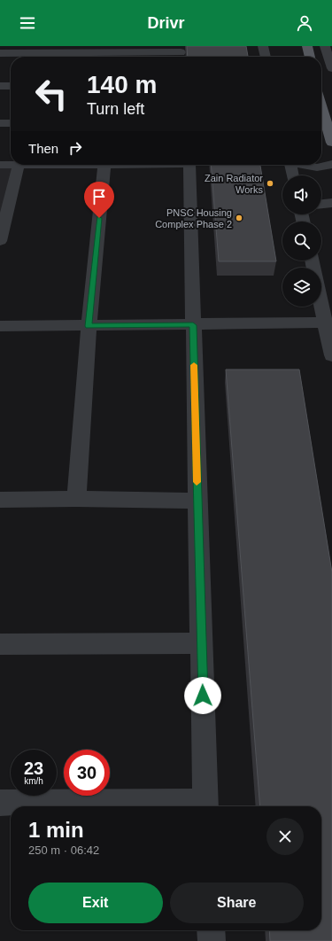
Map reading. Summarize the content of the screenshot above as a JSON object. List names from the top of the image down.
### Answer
{
  "places": ["Zain Radiator Works", "PNSC Housing Complex Phase 2"],
  "page": {
    "header": "Drivr",
    "turn": ["140 m", "Turn left"],
    "then": "Then",
    "speed": "23 km/h",
    "limit": "30",
    "heading": ["1 min", "250 m · 06:42"],
    "buttons": ["Exit", "Share"]
  }
}
